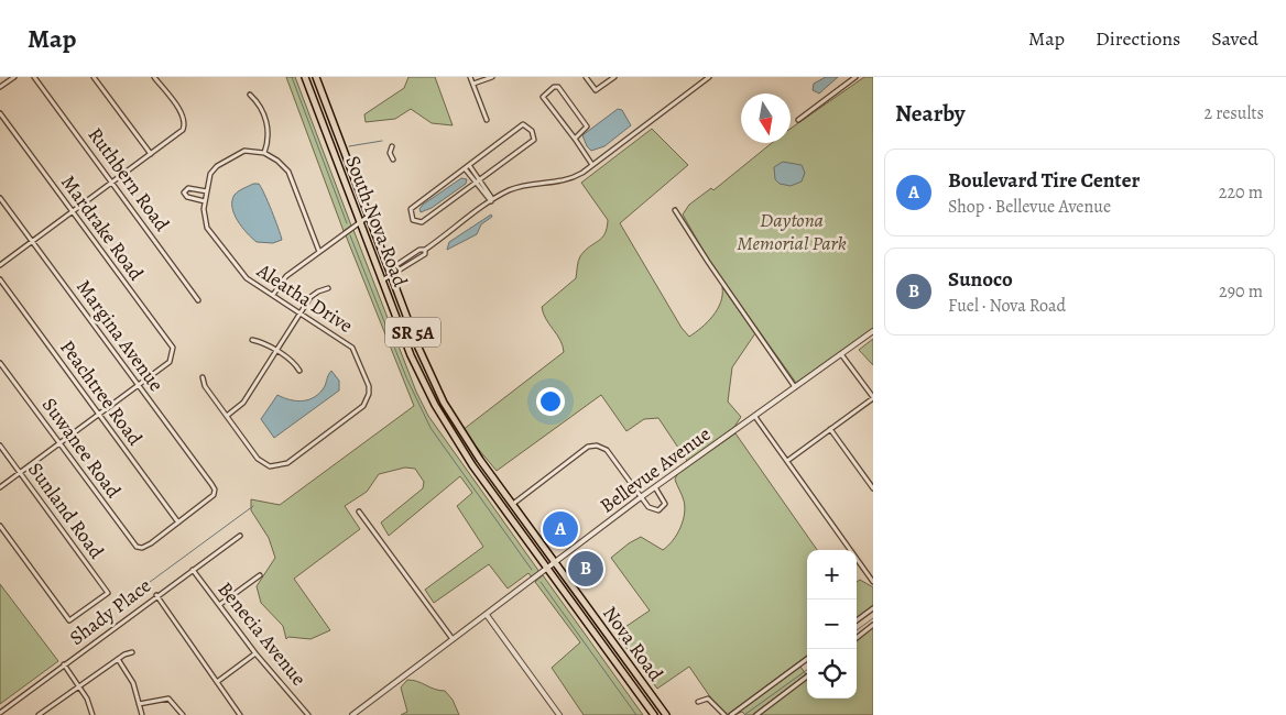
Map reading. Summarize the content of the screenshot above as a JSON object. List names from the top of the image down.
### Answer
{
  "streets": {
    "main road": ["South Nova Road", "SR 5A", "Nova Road"],
    "street": [
      "Ruthbern Road",
      "Mardrake Road",
      "Aleatha Drive",
      "Margina Avenue",
      "Peachtree Road",
      "Suwanee Road",
      "Bellevue Avenue",
      "Sunland Road",
      "Shady Place",
      "Benecia Avenue"
    ]
  },
  "crossings": [
    ["South Nova Road", "Bellevue Avenue"],
    ["South Nova Road", "Nova Road"],
    ["Mardrake Road", "Margina Avenue"],
    ["Margina Avenue", "Peachtree Road"],
    ["Margina Avenue", "Suwanee Road"],
    ["Peachtree Road", "Suwanee Road"],
    ["Bellevue Avenue", "Nova Road"],
    ["Shady Place", "Benecia Avenue"]
  ],
  "parks": ["Daytona Memorial Park"],
  "north": "bottom",
  "page": {
    "header": "Map",
    "nav": ["Map", "Directions", "Saved"],
    "heading": ["Nearby", "2 results"],
    "list": [
      {
        "mark": "A",
        "name": "Boulevard Tire Center",
        "note": "Shop · Bellevue Avenue",
        "value": "220 m"
      },
      {
        "mark": "B",
        "name": "Sunoco",
        "note": "Fuel · Nova Road",
        "value": "290 m"
      }
    ],
    "pins": ["A", "B"],
    "map_buttons": ["+", "−"]
  }
}
